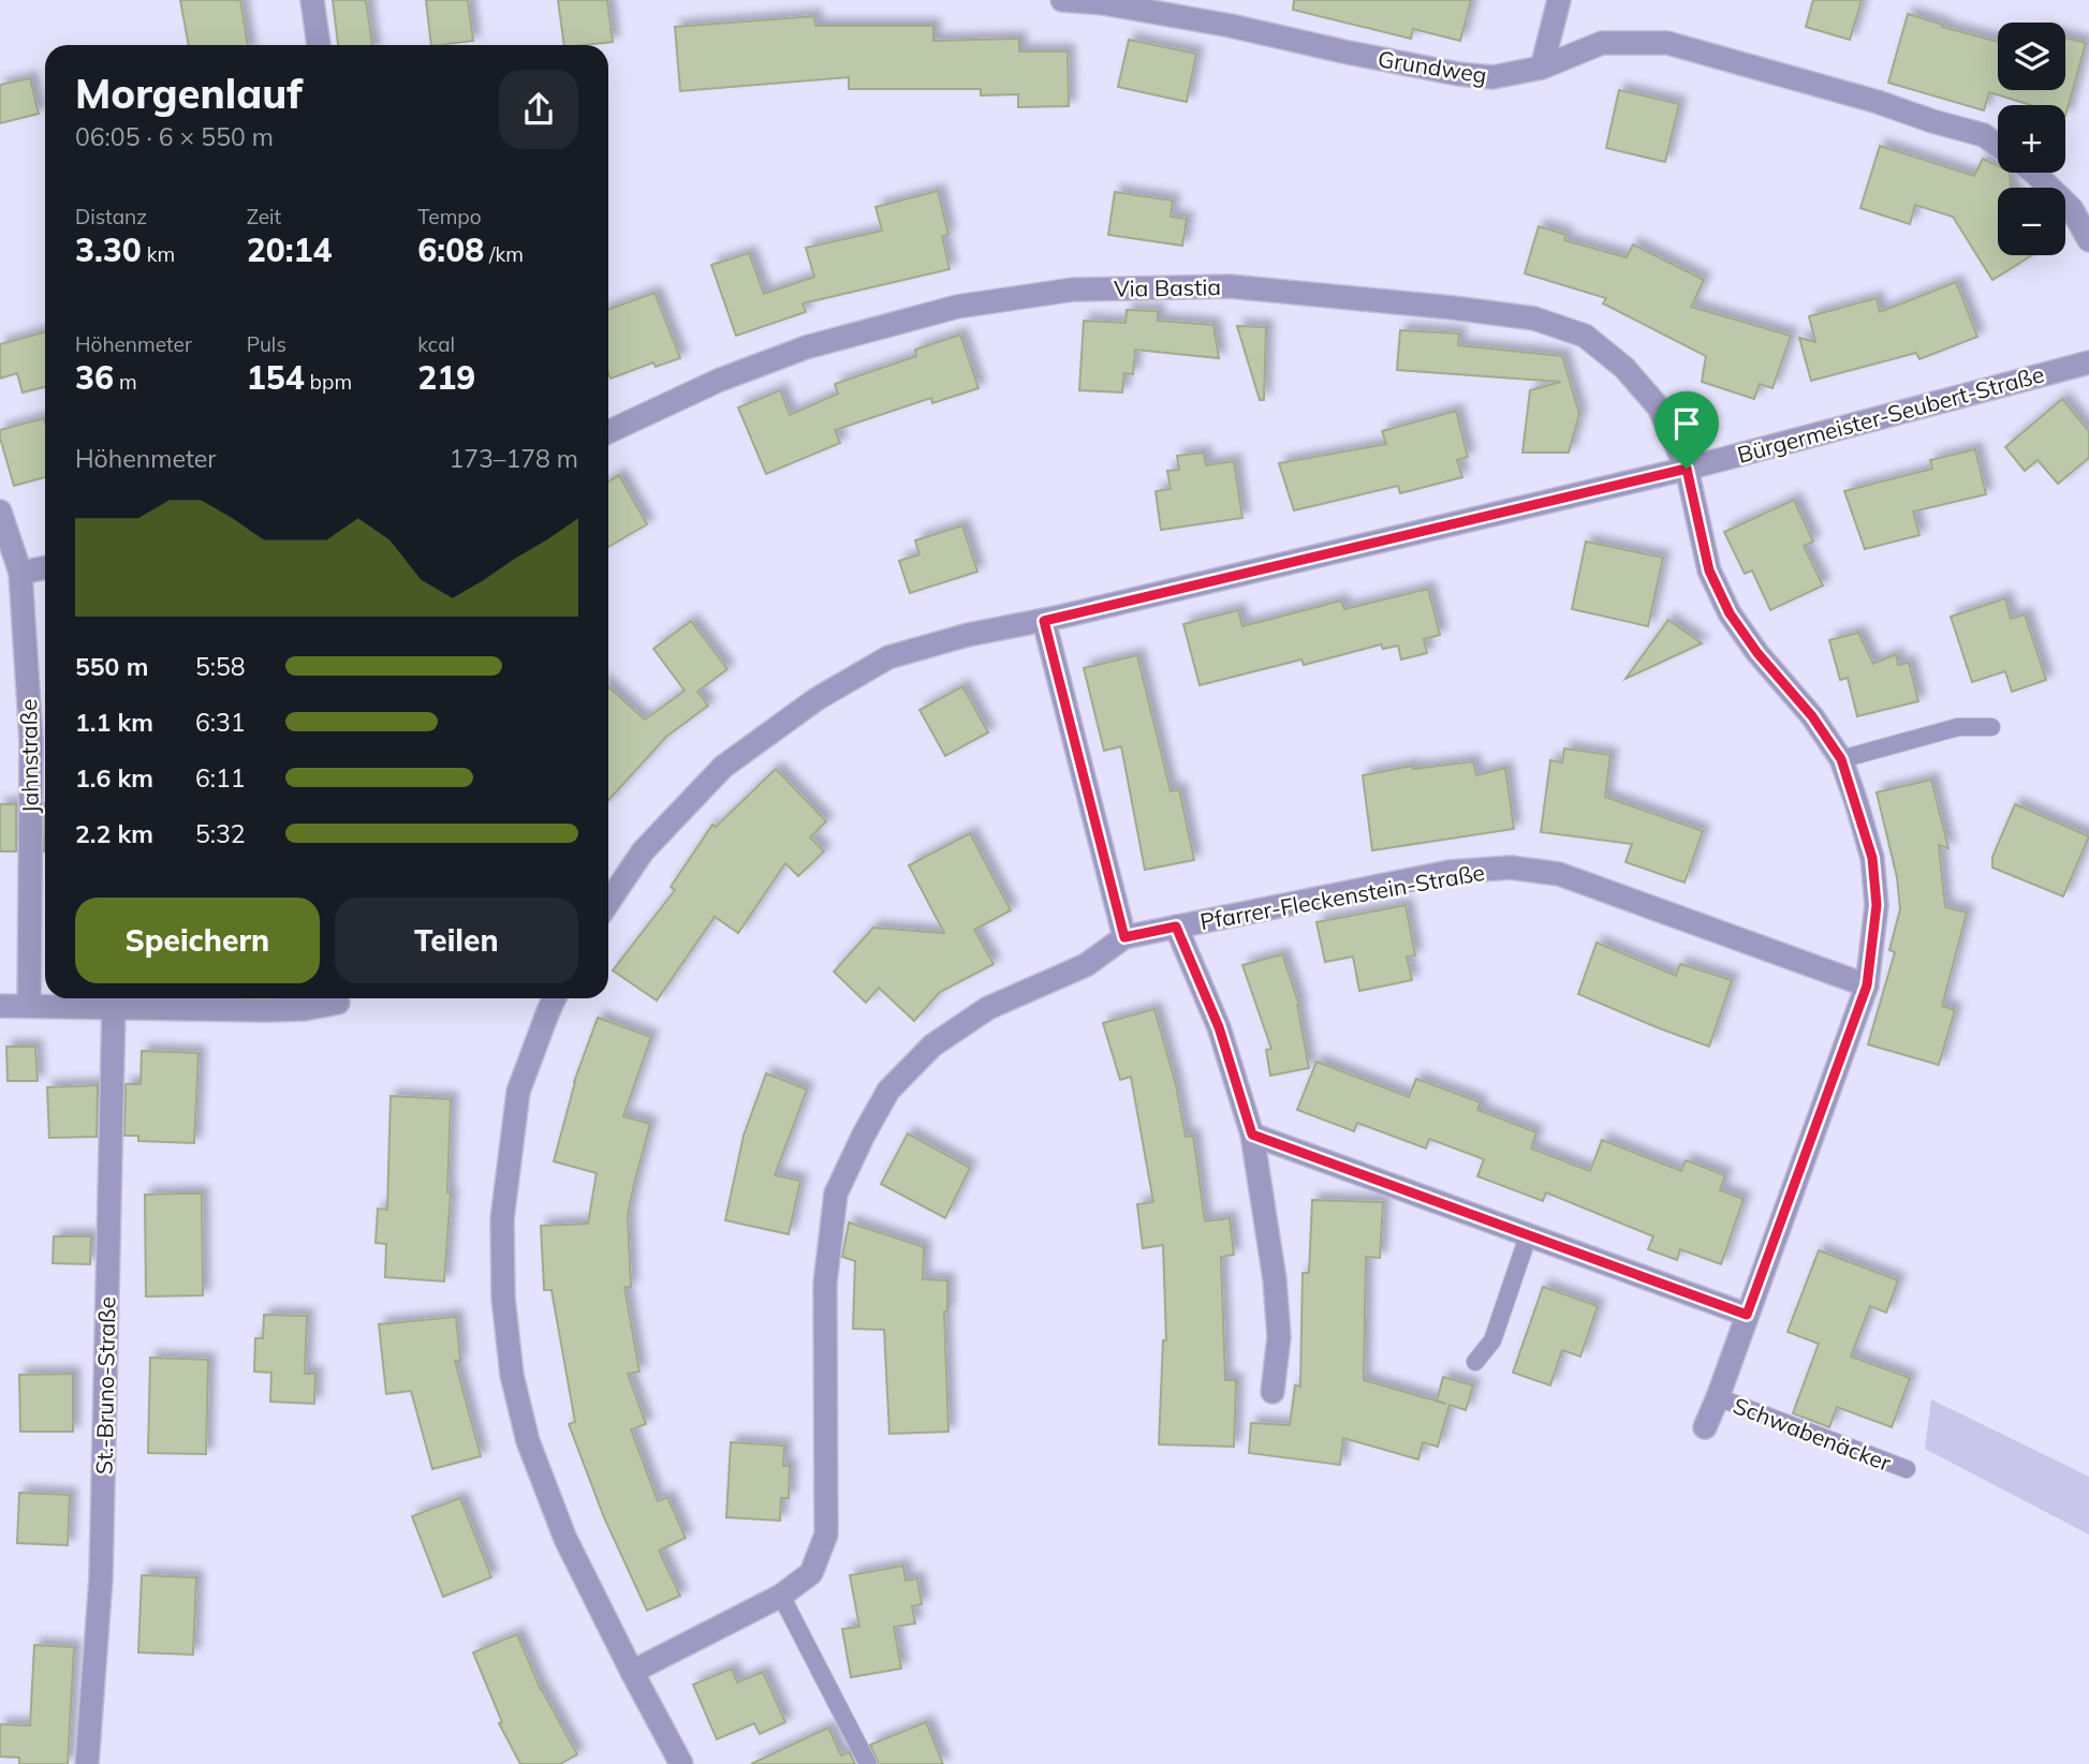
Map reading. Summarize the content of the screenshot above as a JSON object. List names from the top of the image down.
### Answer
{
  "streets": {
    "street": [
      "Grundweg",
      "Via Bastia",
      "Bürgermeister-Seubert-Straße",
      "Jahnstraße",
      "Pfarrer-Fleckenstein-Straße",
      "St.-Bruno-Straße",
      "Schwabenäcker"
    ]
  },
  "crossings": [
    ["Via Bastia", "Bürgermeister-Seubert-Straße"],
    ["Via Bastia", "Schwabenäcker"],
    ["Bürgermeister-Seubert-Straße", "Schwabenäcker"],
    ["Pfarrer-Fleckenstein-Straße", "Schwabenäcker"]
  ],
  "page": {
    "map_buttons": ["+", "−"],
    "heading": ["Morgenlauf", "06:05 · 6 × 550 m"],
    "stats": [
      ["Distanz", "3.30 km"],
      ["Zeit", "20:14"],
      ["Tempo", "6:08 /km"],
      ["Höhenmeter", "36 m"],
      ["Puls", "154 bpm"],
      ["kcal", "219"]
    ],
    "chart": ["Höhenmeter", "173–178 m"],
    "list": [
      {
        "name": "550 m",
        "note": "5:58"
      },
      {
        "name": "1.1 km",
        "note": "6:31"
      },
      {
        "name": "1.6 km",
        "note": "6:11"
      },
      {
        "name": "2.2 km",
        "note": "5:32"
      }
    ],
    "buttons": ["Speichern", "Teilen"]
  }
}
